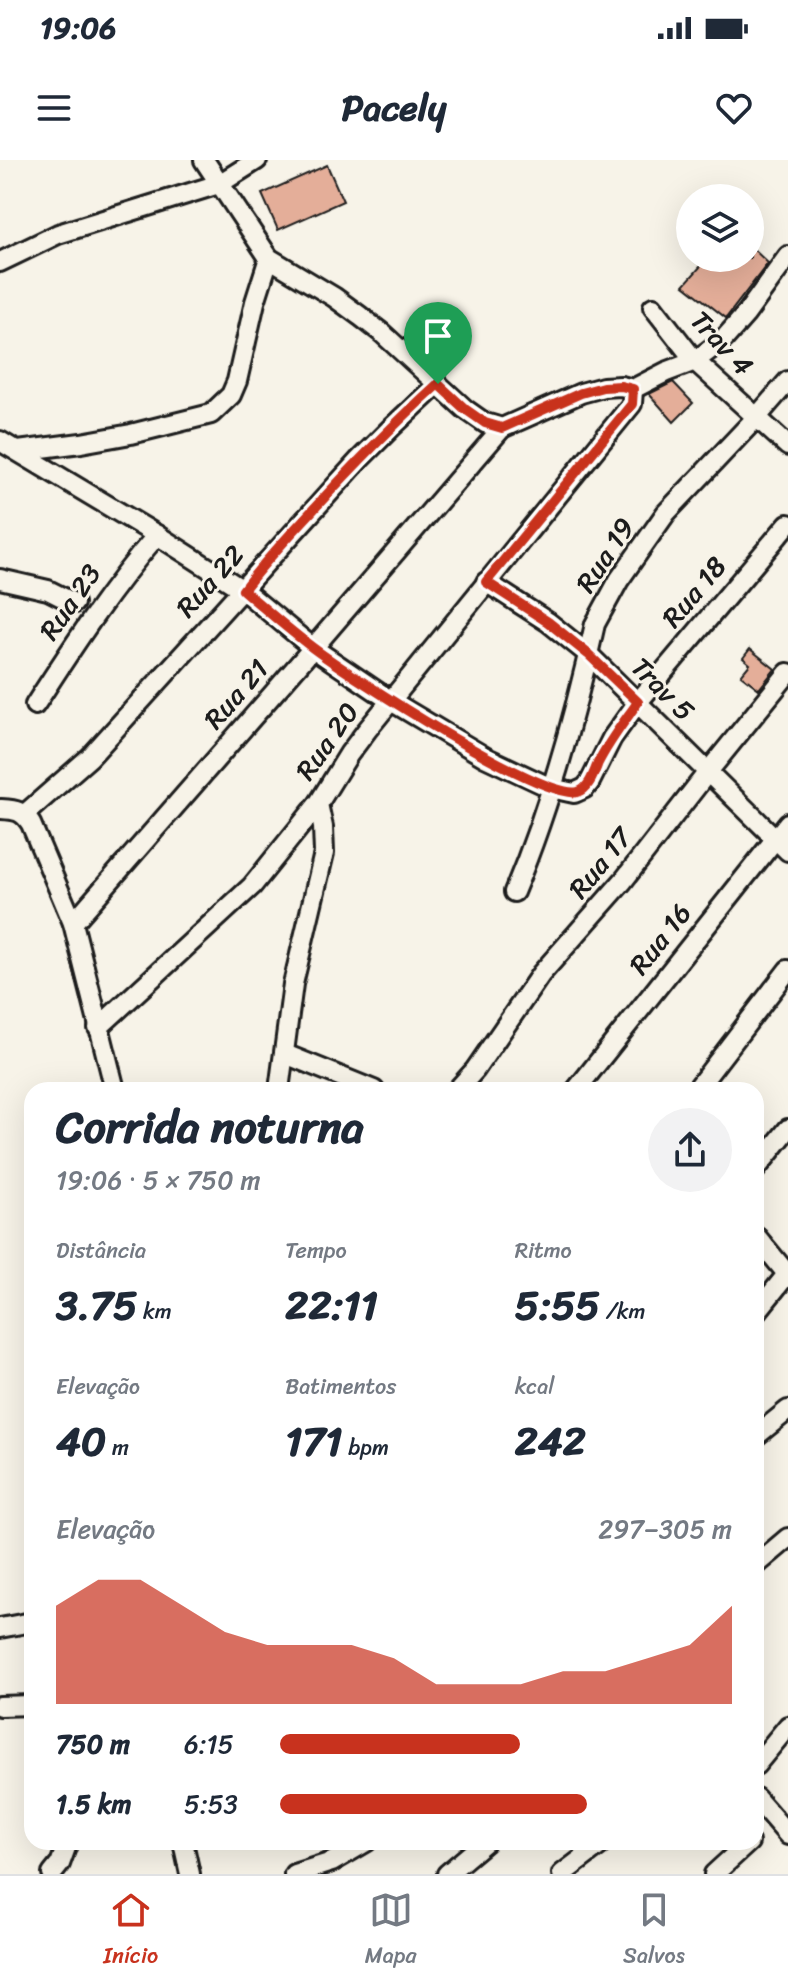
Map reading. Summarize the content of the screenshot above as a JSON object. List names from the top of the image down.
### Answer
{
  "streets": {
    "street": [
      "Trav 4",
      "Rua 19",
      "Rua 22",
      "Rua 18",
      "Rua 23",
      "Trav 5",
      "Rua 21",
      "Rua 20",
      "Rua 17",
      "Rua 16"
    ]
  },
  "crossings": [
    ["Trav 4", "Rua 19"],
    ["Rua 19", "Rua 18"],
    ["Rua 19", "Trav 5"],
    ["Rua 18", "Trav 5"],
    ["Trav 5", "Rua 20"],
    ["Trav 5", "Rua 17"],
    ["Trav 5", "Rua 16"]
  ],
  "page": {
    "status": "19:06",
    "header": "Pacely",
    "heading": ["Corrida noturna", "19:06 · 5 × 750 m"],
    "stats": [
      ["Distância", "3.75 km"],
      ["Tempo", "22:11"],
      ["Ritmo", "5:55 /km"],
      ["Elevação", "40 m"],
      ["Batimentos", "171 bpm"],
      ["kcal", "242"]
    ],
    "chart": ["Elevação", "297–305 m"],
    "list": [
      {
        "name": "750 m",
        "note": "6:15"
      },
      {
        "name": "1.5 km",
        "note": "5:53"
      }
    ],
    "tabs": ["Início", "Mapa", "Salvos"]
  }
}
